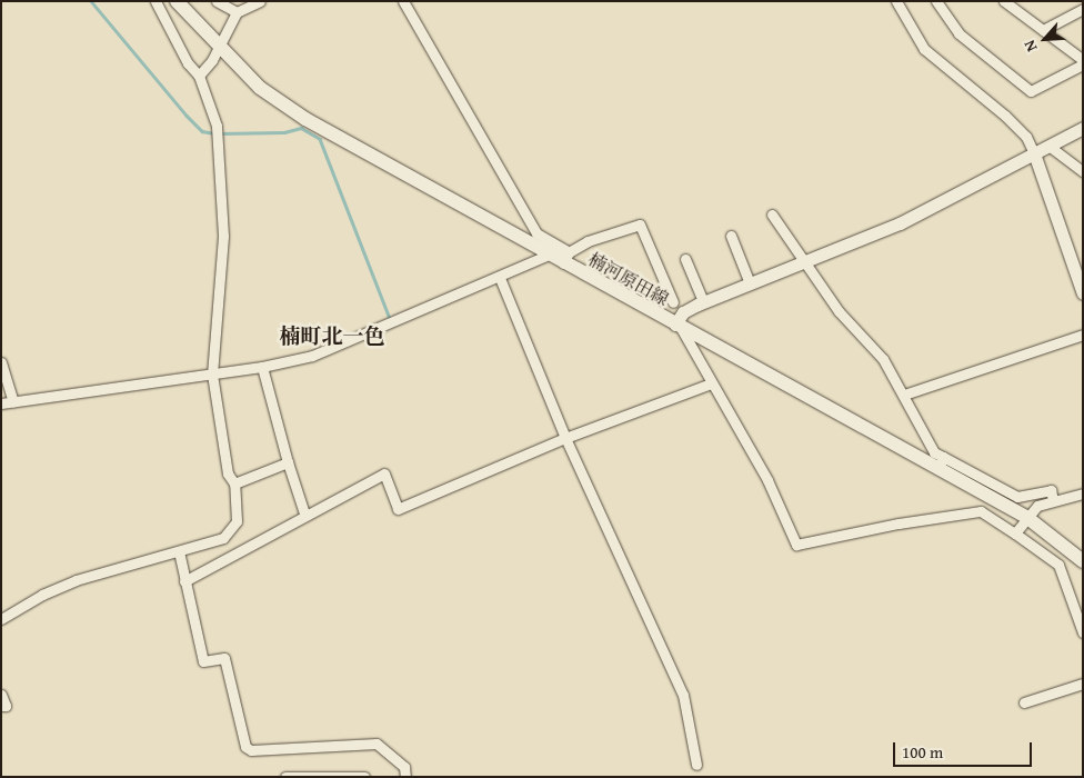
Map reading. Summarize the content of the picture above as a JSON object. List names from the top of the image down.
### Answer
{
  "streets": {
    "main road": ["楠河原田線"]
  },
  "districts": ["楠町北一色"],
  "scale_bar": "100 m",
  "north": "bottom left"
}
